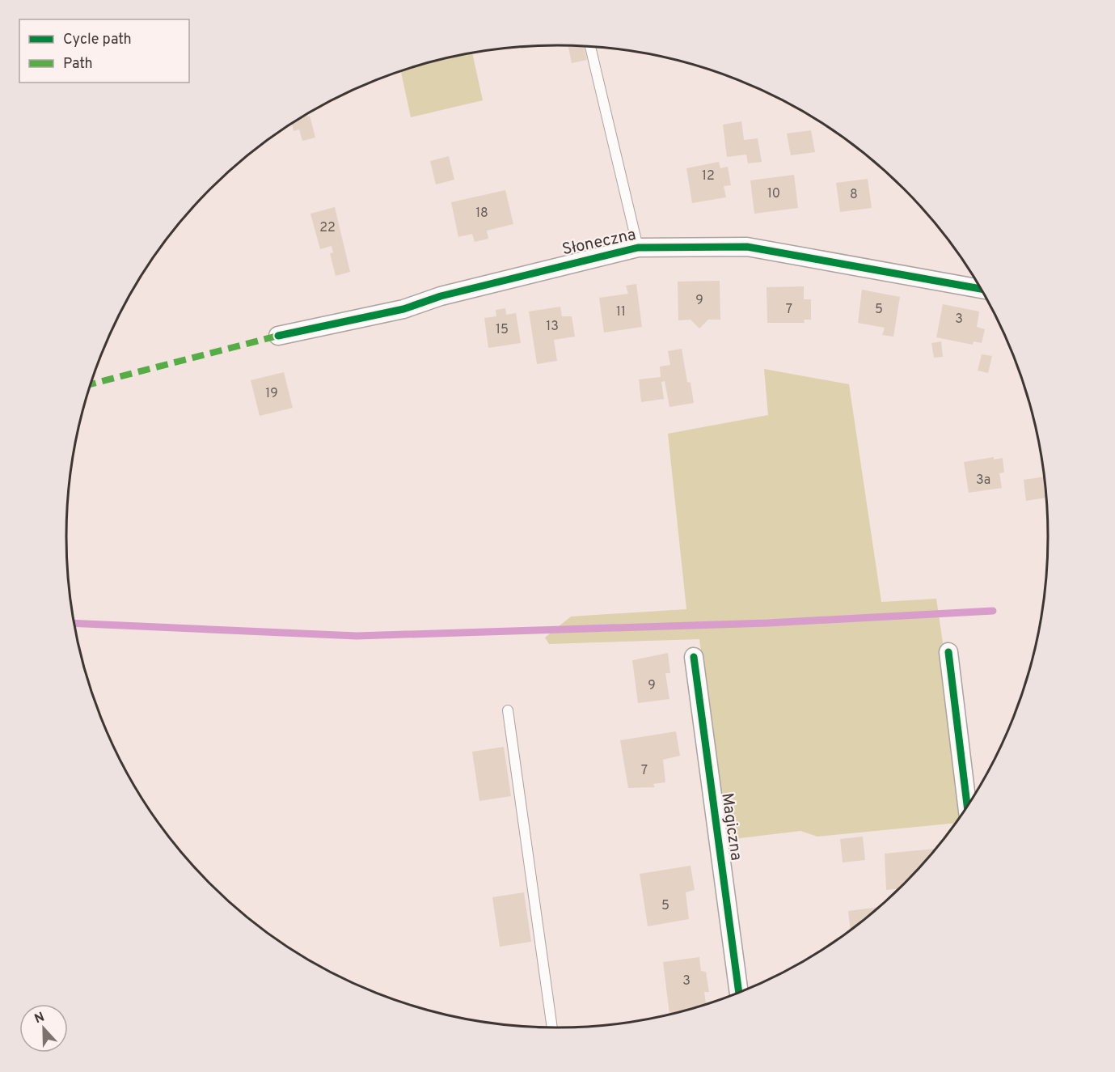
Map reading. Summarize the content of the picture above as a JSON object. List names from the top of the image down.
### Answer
{
  "streets": {
    "street": ["Słoneczna", "Magiczna"]
  },
  "house_numbers": [
    "12",
    "10",
    "8",
    "18",
    "22",
    "9",
    "7",
    "5",
    "11",
    "3",
    "13",
    "15",
    "19",
    "3a",
    "9",
    "7",
    "5",
    "3"
  ],
  "legend": ["Cycle path", "Path"],
  "north": "top"
}
